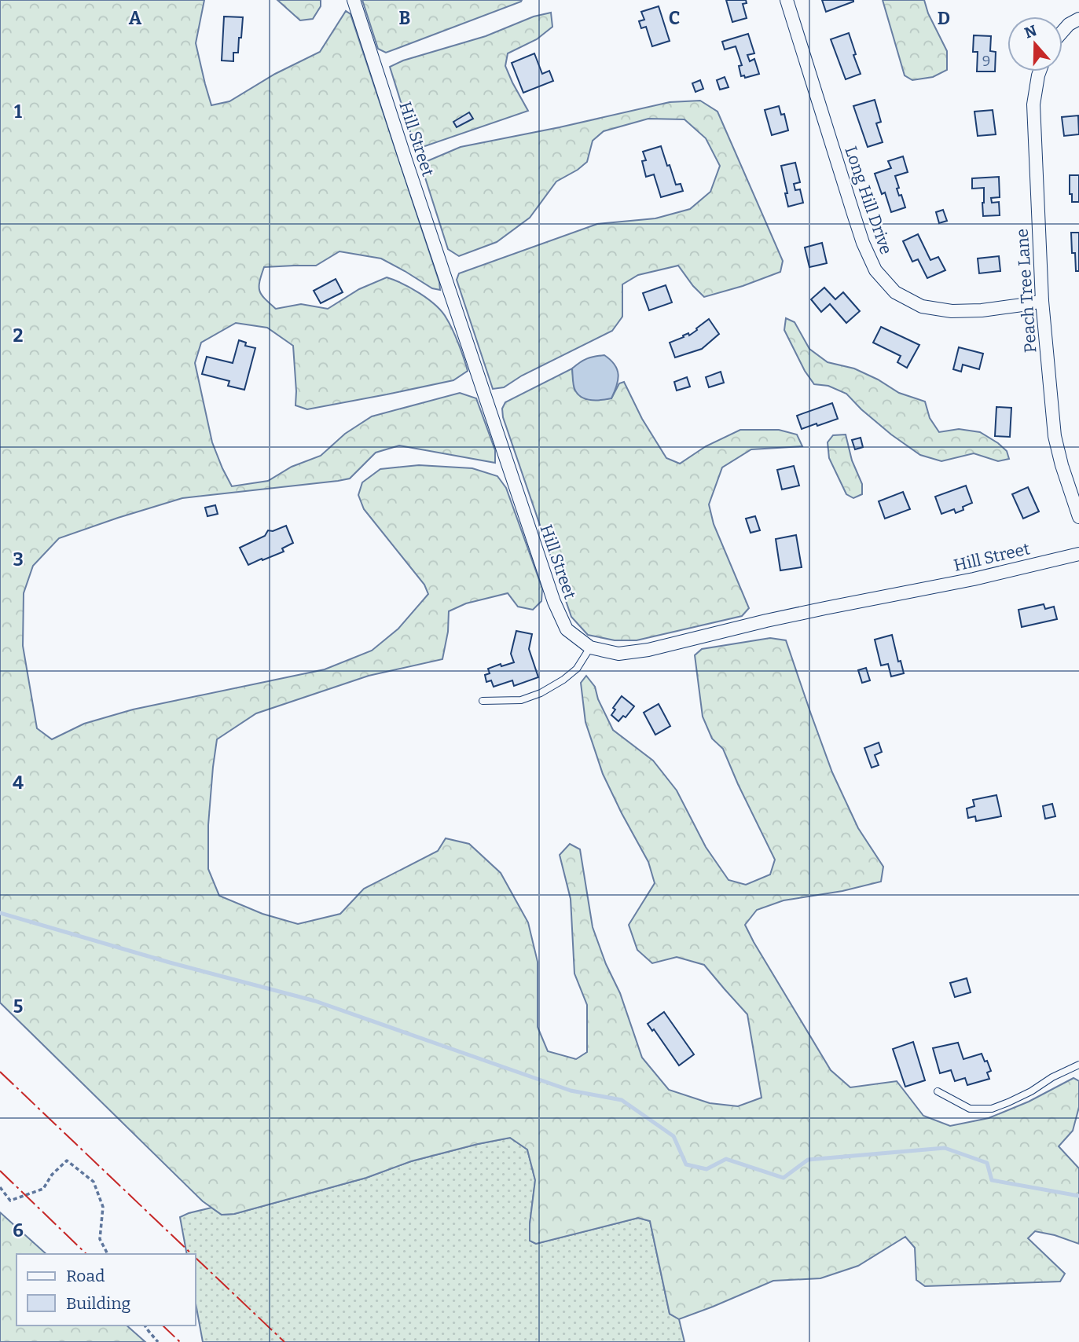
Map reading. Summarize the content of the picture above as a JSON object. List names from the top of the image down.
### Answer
{
  "streets": {
    "street": ["Hill Street", "Long Hill Drive", "Peach Tree Lane"]
  },
  "crossings": [
    ["Long Hill Drive", "Peach Tree Lane"]
  ],
  "house_numbers": ["9"],
  "legend": ["Road", "Building"],
  "north": "top",
  "grid": {
    "columns": [
      "A",
      "B",
      "C",
      "D"
    ],
    "rows": [
      "1",
      "2",
      "3",
      "4",
      "5",
      "6"
    ]
  }
}
